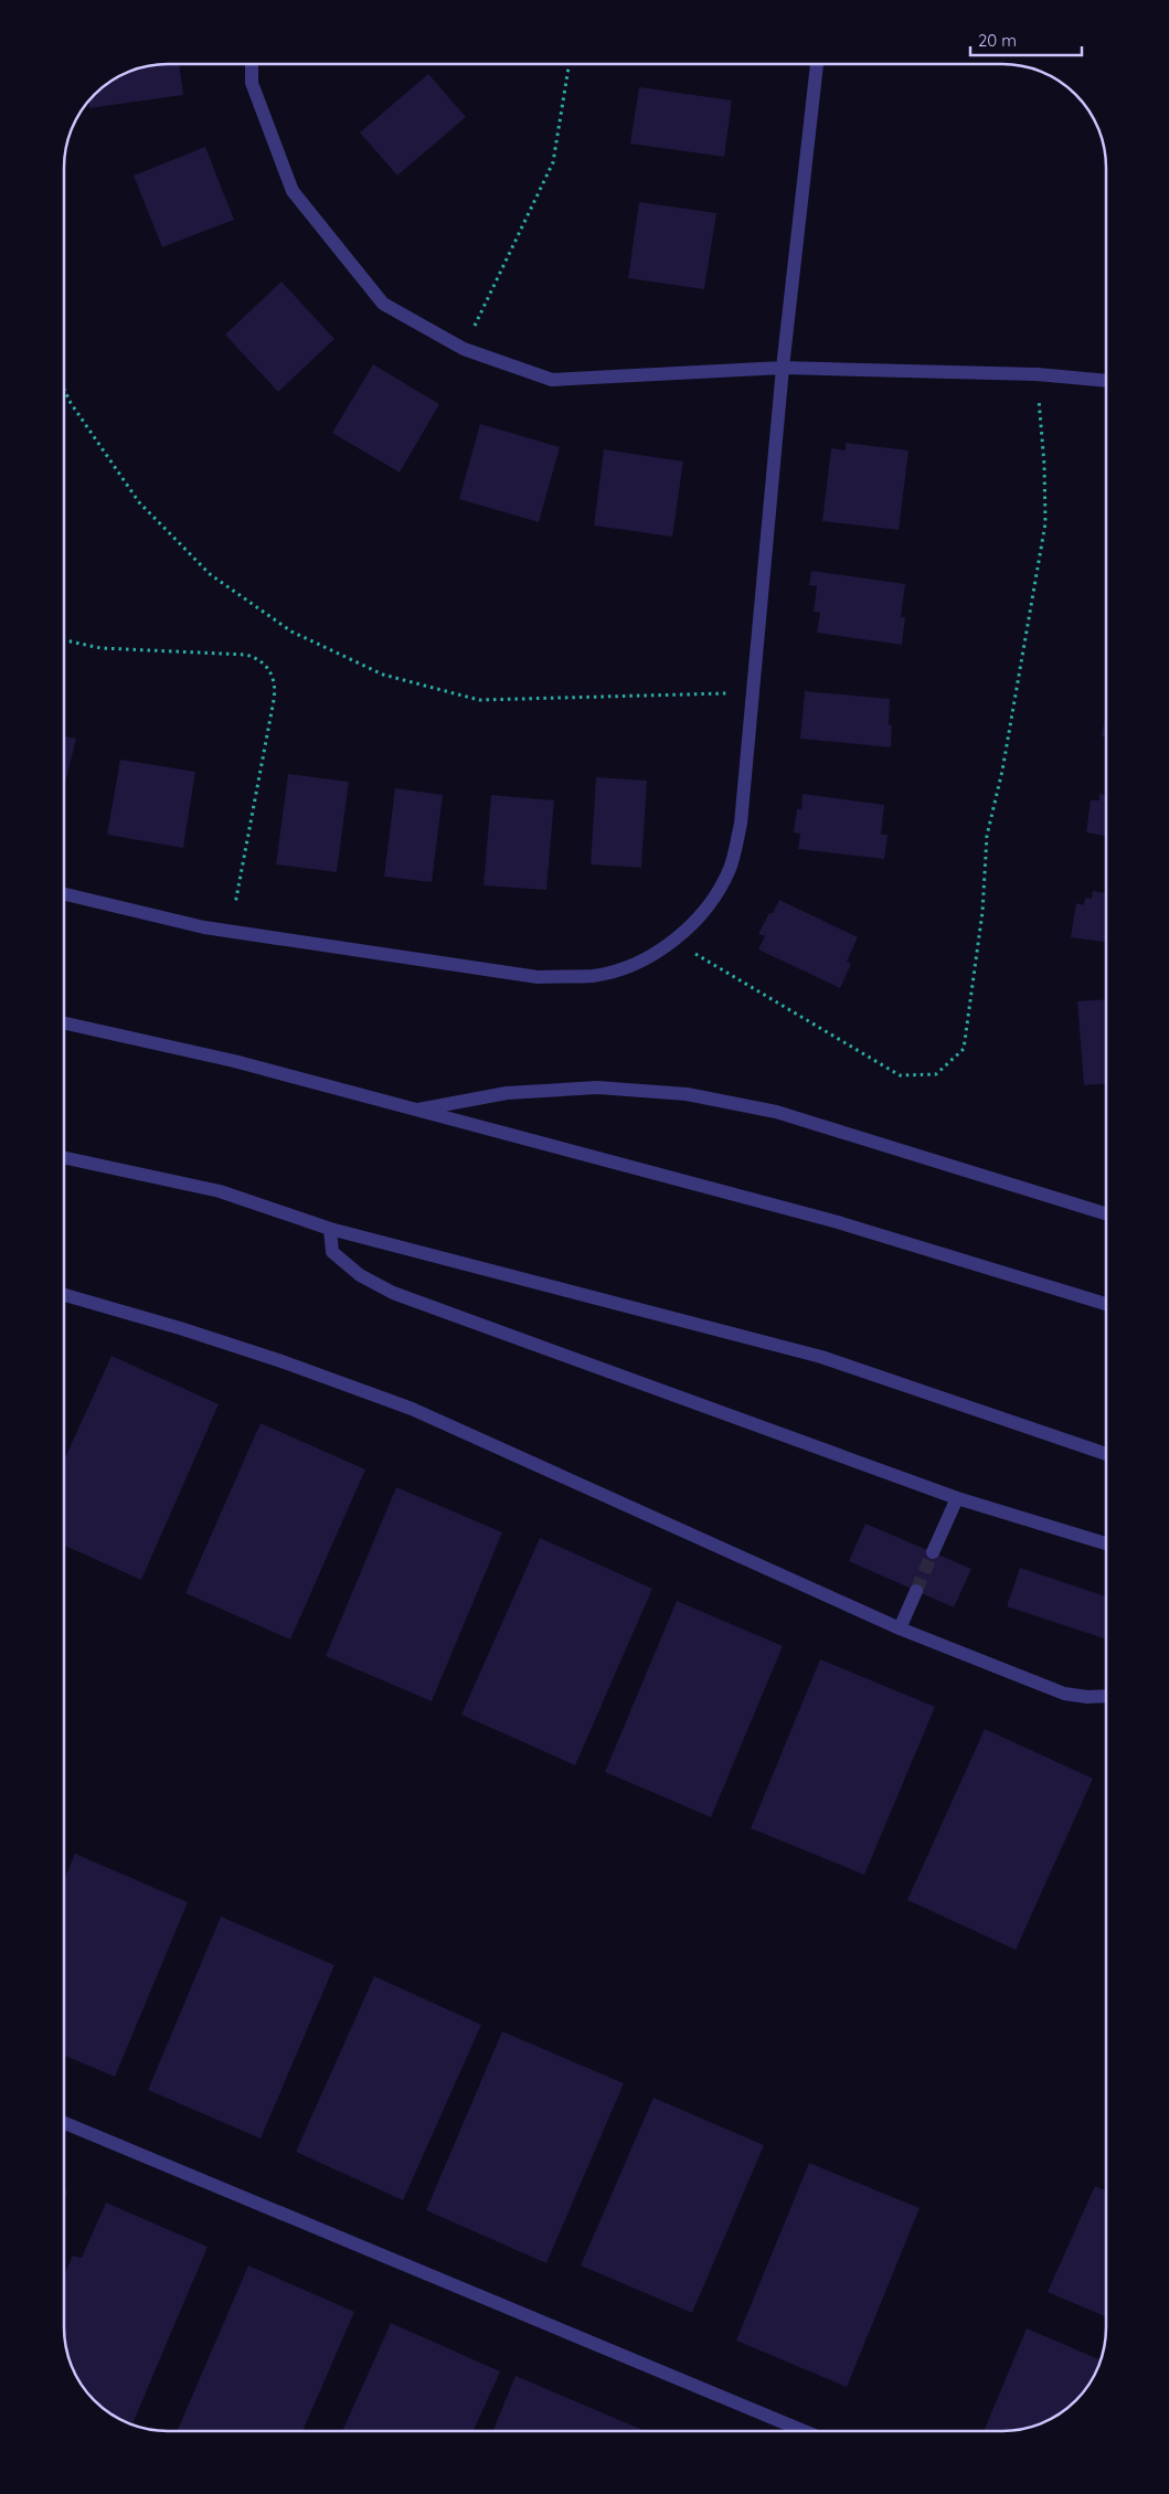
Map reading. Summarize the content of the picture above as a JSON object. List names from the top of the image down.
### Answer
{
  "scale_bar": "20 m"
}
